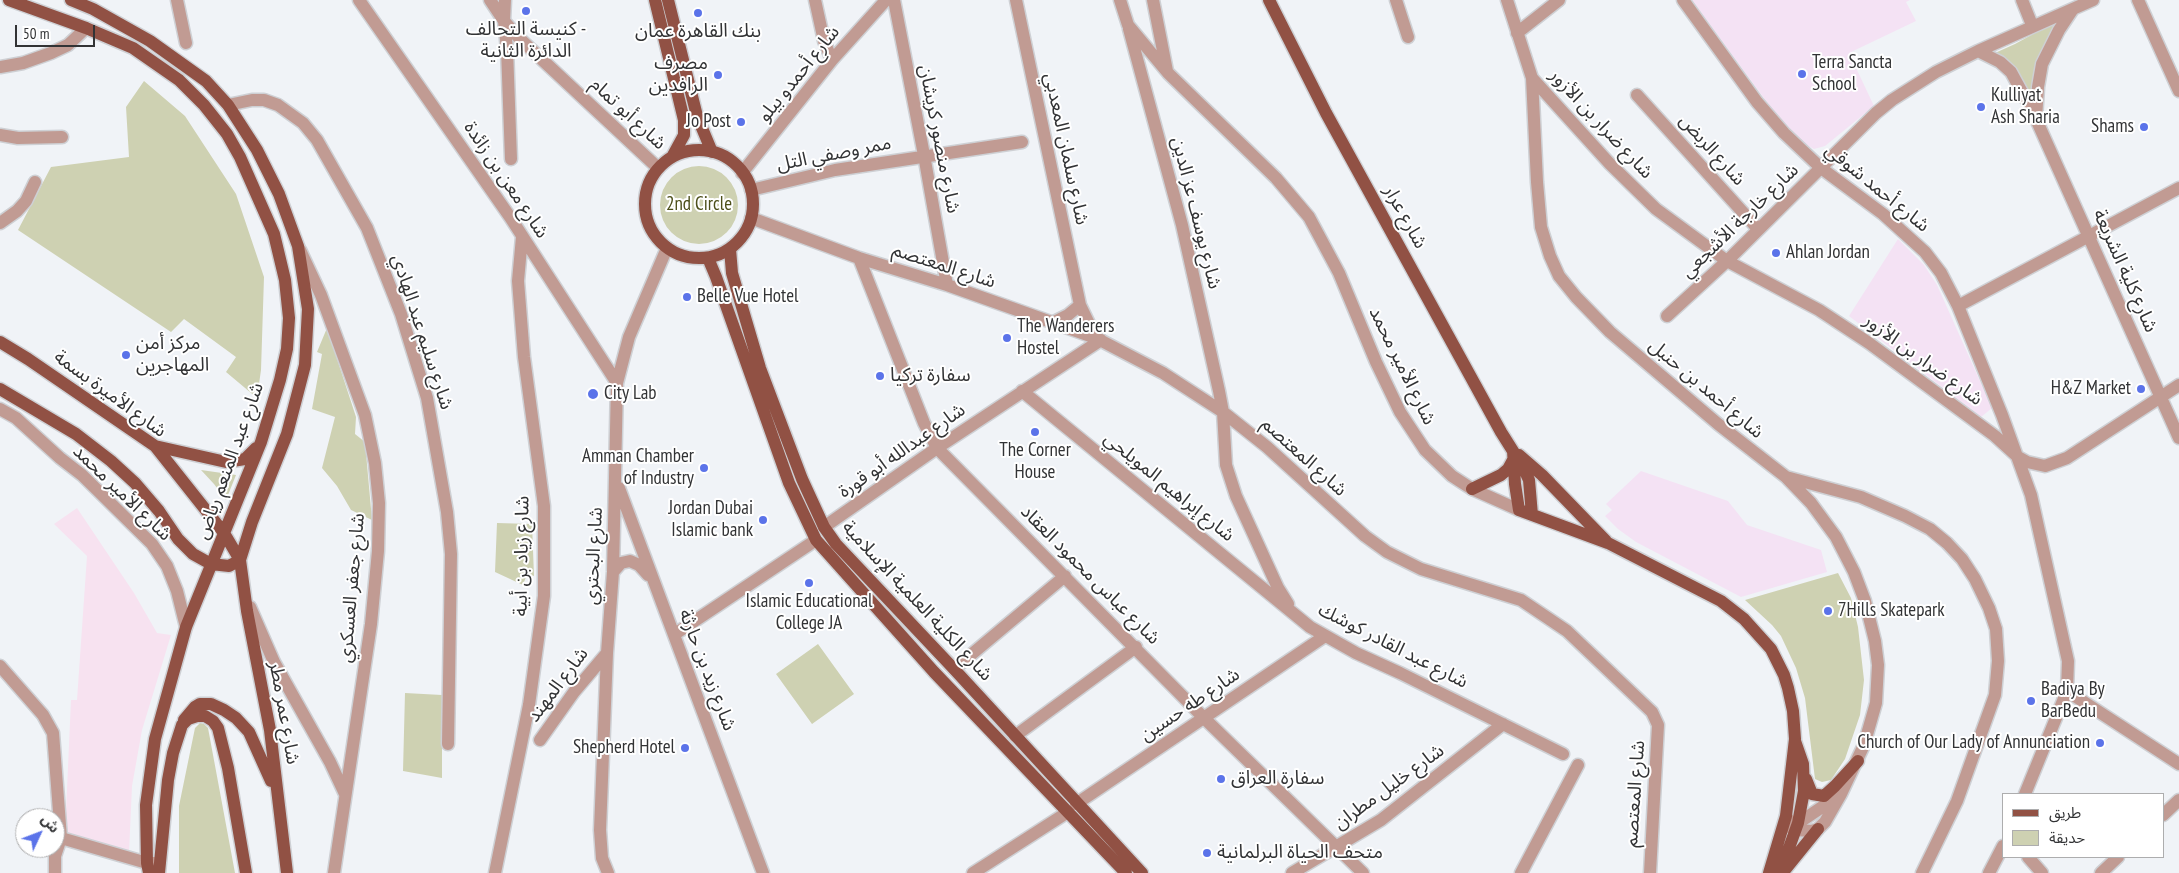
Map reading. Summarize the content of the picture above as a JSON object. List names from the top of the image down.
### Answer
{
  "streets": {
    "main road": [
      "شارع عرار",
      "شارع الأمير محمد",
      "شارع الأميرة بسمة",
      "شارع عبد المنعم رياض",
      "شارع الكلية العلمية الإسلامية",
      "شارع عمر مطر"
    ],
    "street": [
      "شارع أحمدو بيلو",
      "شارع أبو تمام",
      "شارع ضرار بن الأزور",
      "شارع منصور كريشان",
      "شارع سلمان المعدبي",
      "شارع الربض",
      "ممر وصفي التل",
      "شارع معن بن زائدة",
      "شارع أحمد شوقي",
      "شارع يوسف عز الدين",
      "شارع خارجة الأشجعي",
      "شارع المعتصم",
      "شارع كلية الشريعة",
      "شارع سليم عبد الهادي",
      "شارع أحمد بن حنبل",
      "شارع عبدالله أبو قورة",
      "شارع إبراهيم المويلحي",
      "شارع زياد بن أبية",
      "شارع البحتري",
      "شارع عباس محمود العقاد",
      "شارع جعفر العسكري",
      "شارع عبد القادر كوشك",
      "شارع زيد بن حارثة",
      "شارع المهند",
      "شارع طه حسين",
      "شارع خليل مطران"
    ]
  },
  "crossings": [
    ["شارع أحمدو بيلو", "شارع أبو تمام"],
    ["شارع أحمدو بيلو", "ممر وصفي التل"],
    ["شارع أحمدو بيلو", "شارع المعتصم"],
    ["شارع أحمدو بيلو", "شارع البحتري"],
    ["شارع أحمدو بيلو", "شارع الكلية العلمية الإسلامية"],
    ["شارع أبو تمام", "ممر وصفي التل"],
    ["شارع أبو تمام", "شارع المعتصم"],
    ["شارع أبو تمام", "شارع البحتري"],
    ["شارع أبو تمام", "شارع الكلية العلمية الإسلامية"],
    ["شارع ضرار بن الأزور", "شارع أحمد شوقي"],
    ["شارع ضرار بن الأزور", "شارع خارجة الأشجعي"],
    ["شارع ضرار بن الأزور", "شارع أحمد بن حنبل"],
    ["شارع منصور كريشان", "ممر وصفي التل"],
    ["شارع منصور كريشان", "شارع المعتصم"],
    ["شارع سلمان المعدبي", "شارع المعتصم"],
    ["شارع سلمان المعدبي", "شارع عبدالله أبو قورة"],
    ["شارع الربض", "شارع خارجة الأشجعي"],
    ["ممر وصفي التل", "شارع المعتصم"],
    ["ممر وصفي التل", "شارع البحتري"],
    ["ممر وصفي التل", "شارع الكلية العلمية الإسلامية"],
    ["شارع معن بن زائدة", "شارع زياد بن أبية"],
    ["شارع معن بن زائدة", "شارع البحتري"],
    ["شارع أحمد شوقي", "شارع خارجة الأشجعي"],
    ["شارع يوسف عز الدين", "شارع المعتصم"],
    ["شارع يوسف عز الدين", "شارع الأمير محمد"],
    ["شارع يوسف عز الدين", "شارع عبد القادر كوشك"],
    ["شارع عرار", "شارع الأمير محمد"],
    ["شارع خارجة الأشجعي", "شارع كلية الشريعة"],
    ["شارع المعتصم", "شارع عبدالله أبو قورة"],
    ["شارع المعتصم", "شارع البحتري"],
    ["شارع المعتصم", "شارع عباس محمود العقاد"],
    ["شارع المعتصم", "شارع الكلية العلمية الإسلامية"],
    ["شارع المعتصم", "شارع عبد القادر كوشك"],
    ["شارع الأمير محمد", "شارع أحمد بن حنبل"],
    ["شارع الأمير محمد", "شارع عبد المنعم رياض"],
    ["شارع الأميرة بسمة", "شارع عبد المنعم رياض"],
    ["شارع الأميرة بسمة", "شارع عمر مطر"],
    ["شارع عبدالله أبو قورة", "شارع إبراهيم المويلحي"],
    ["شارع عبدالله أبو قورة", "شارع عباس محمود العقاد"],
    ["شارع عبدالله أبو قورة", "شارع الكلية العلمية الإسلامية"],
    ["شارع إبراهيم المويلحي", "شارع عبد القادر كوشك"],
    ["شارع البحتري", "شارع الكلية العلمية الإسلامية"],
    ["شارع البحتري", "شارع زيد بن حارثة"],
    ["شارع البحتري", "شارع المهند"],
    ["شارع عباس محمود العقاد", "شارع طه حسين"],
    ["شارع عباس محمود العقاد", "شارع خليل مطران"],
    ["شارع الكلية العلمية الإسلامية", "شارع طه حسين"],
    ["شارع عبد القادر كوشك", "شارع طه حسين"],
    ["شارع عبد القادر كوشك", "شارع خليل مطران"]
  ],
  "parks": ["2nd Circle"],
  "places": [
    "كنيسة التحالف - الدائرة الثانية",
    "بنك القاهرة عمان",
    "Terra Sancta School",
    "مصرف الرافدين",
    "Kulliyat Ash Sharia",
    "Jo Post",
    "Shams",
    "Ahlan Jordan",
    "Belle Vue Hotel",
    "The Wanderers Hostel",
    "مركز أمن المهاجرين",
    "سفارة تركيا",
    "H&Z Market",
    "City Lab",
    "The Corner House",
    "Amman Chamber of Industry",
    "Jordan Dubai Islamic bank",
    "Islamic Educational College JA",
    "7Hills Skatepark",
    "Badiya By BarBedu",
    "Church of Our Lady of Annunciation",
    "Shepherd Hotel",
    "سفارة العراق",
    "متحف الحياة البرلمانية"
  ],
  "legend": ["طريق", "حديقة"],
  "scale_bar": "50 m",
  "north": "top right"
}
